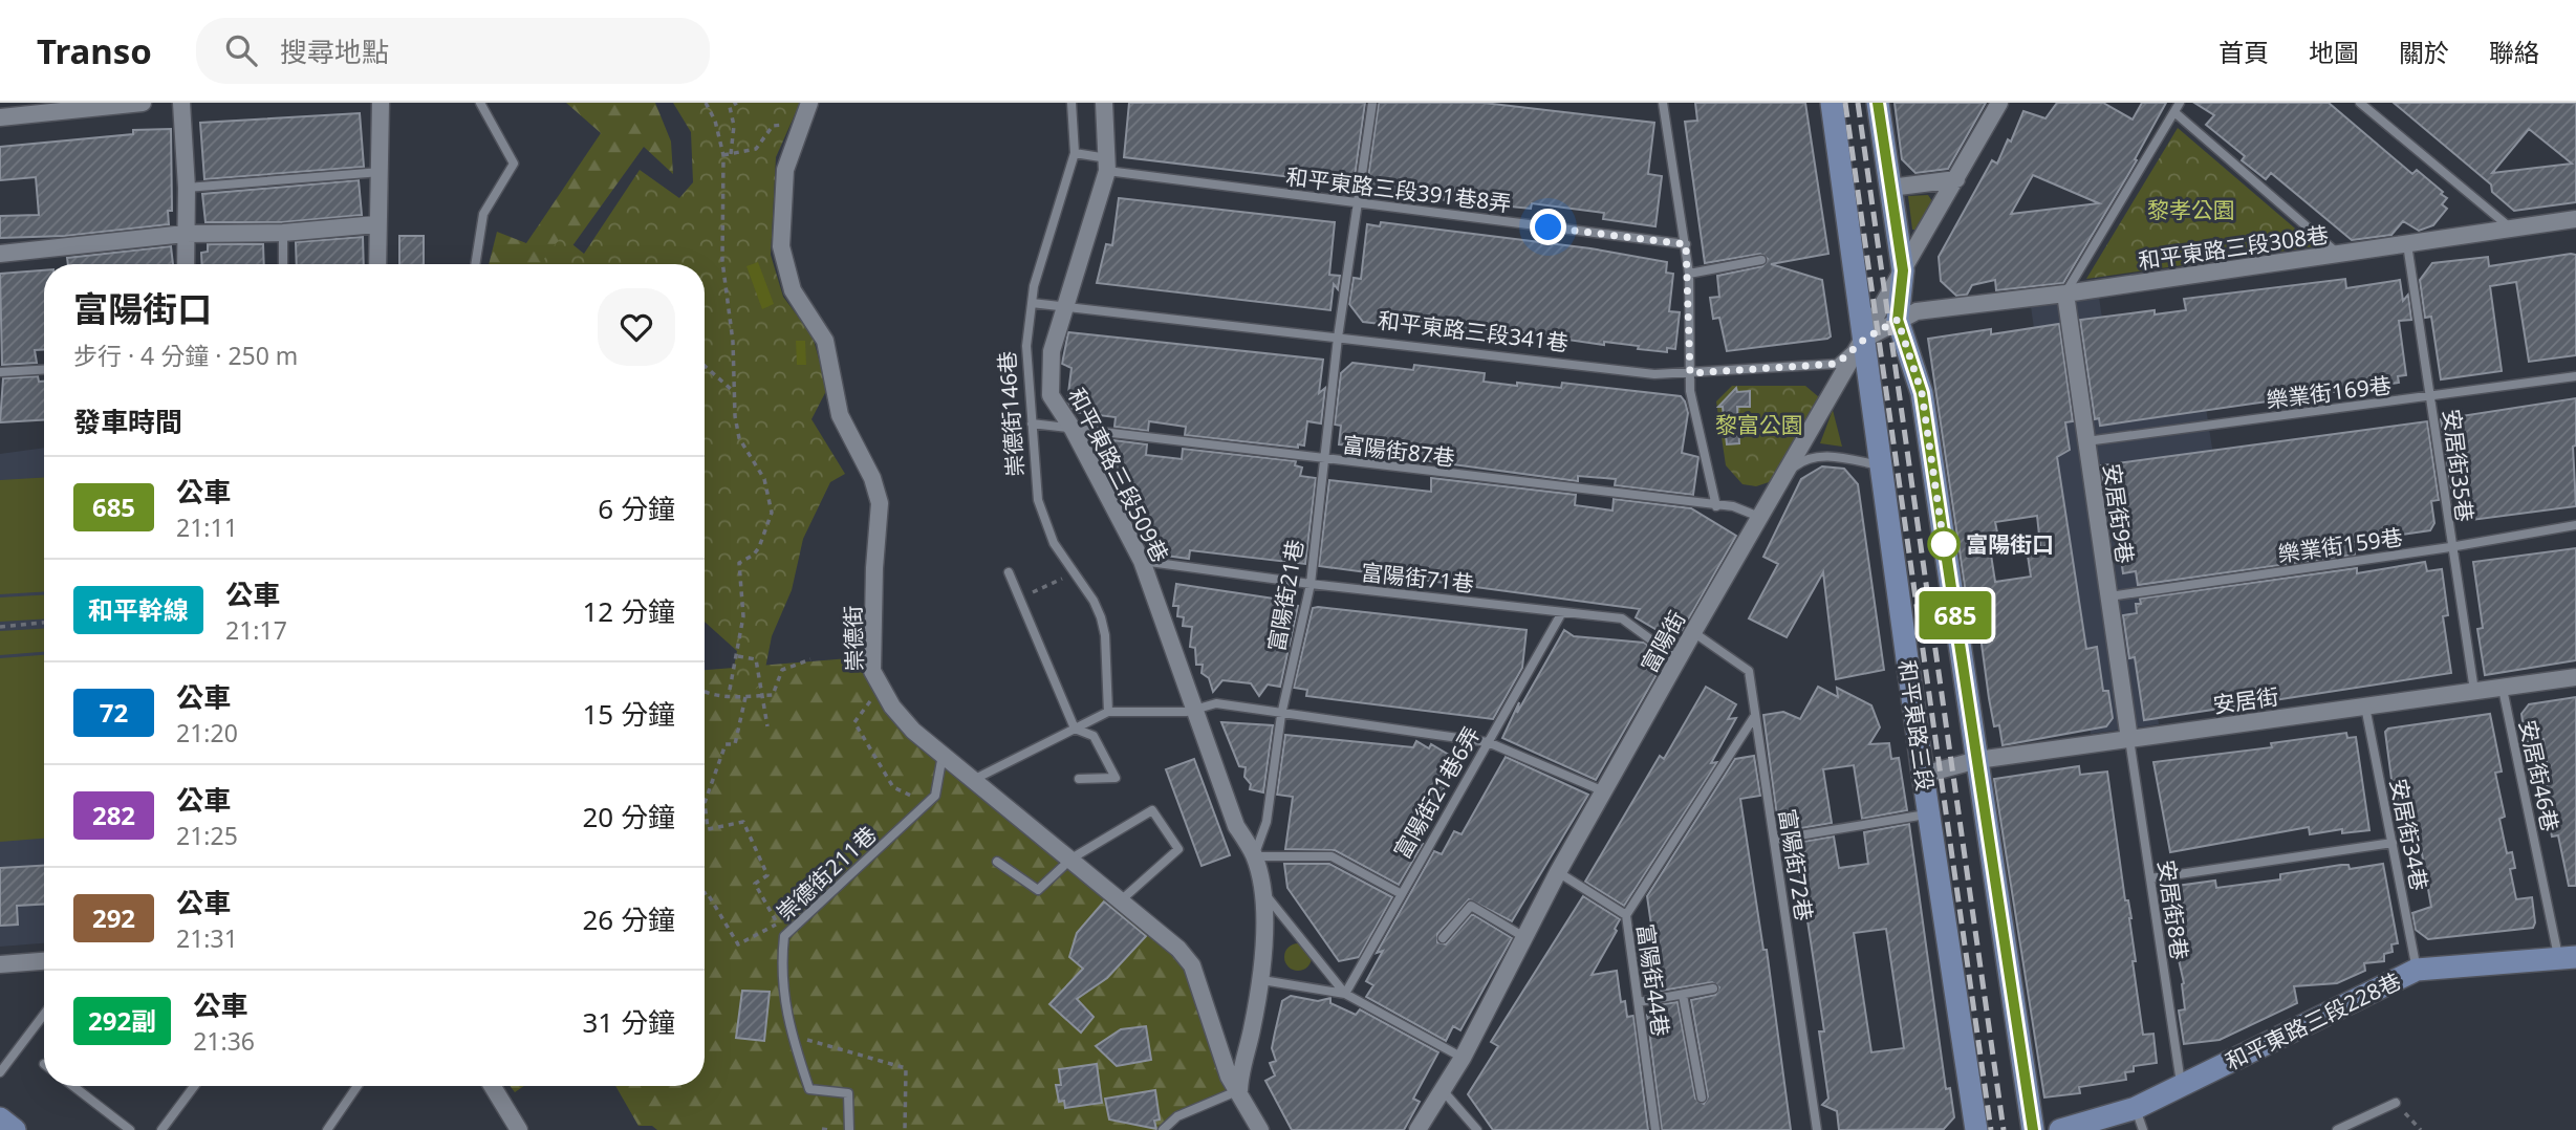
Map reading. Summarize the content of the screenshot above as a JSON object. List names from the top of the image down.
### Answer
{
  "streets": {
    "main road": ["和平東路三段", "和平東路三段228巷"],
    "street": [
      "和平東路三段308巷",
      "和平東路三段341巷",
      "和平東路三段509巷",
      "安居街9巷",
      "崇德街",
      "富陽街",
      "安居街"
    ],
    "lane": [
      "和平東路三段391巷8弄",
      "樂業街169巷",
      "崇德街146巷",
      "富陽街87巷",
      "安居街35巷",
      "樂業街159巷",
      "富陽街71巷",
      "富陽街21巷",
      "安居街46巷",
      "富陽街21巷6弄",
      "安居街34巷",
      "富陽街72巷",
      "崇德街211巷",
      "安居街8巷",
      "富陽街44巷"
    ]
  },
  "crossings": [
    ["和平東路三段391巷8弄", "崇德街146巷"],
    ["和平東路三段391巷8弄", "和平東路三段509巷"],
    ["和平東路三段391巷8弄", "富陽街21巷"],
    ["和平東路三段308巷", "和平東路三段341巷"],
    ["和平東路三段308巷", "安居街35巷"],
    ["和平東路三段308巷", "安居街9巷"],
    ["和平東路三段341巷", "崇德街146巷"],
    ["和平東路三段341巷", "和平東路三段509巷"],
    ["和平東路三段341巷", "富陽街21巷"],
    ["和平東路三段341巷", "富陽街"],
    ["和平東路三段341巷", "和平東路三段"],
    ["樂業街169巷", "安居街35巷"],
    ["樂業街169巷", "安居街9巷"],
    ["崇德街146巷", "富陽街87巷"],
    ["富陽街87巷", "和平東路三段509巷"],
    ["富陽街87巷", "富陽街21巷"],
    ["富陽街87巷", "富陽街"],
    ["安居街35巷", "樂業街159巷"],
    ["安居街35巷", "安居街"],
    ["和平東路三段509巷", "富陽街71巷"],
    ["和平東路三段509巷", "富陽街21巷"],
    ["安居街9巷", "樂業街159巷"],
    ["安居街9巷", "安居街"],
    ["安居街9巷", "安居街8巷"],
    ["富陽街71巷", "富陽街21巷"],
    ["富陽街71巷", "富陽街"],
    ["富陽街71巷", "富陽街21巷6弄"],
    ["崇德街", "崇德街211巷"],
    ["富陽街", "和平東路三段"],
    ["富陽街", "富陽街72巷"],
    ["富陽街", "富陽街44巷"],
    ["安居街", "和平東路三段"],
    ["安居街", "安居街46巷"],
    ["安居街", "安居街34巷"],
    ["安居街", "安居街8巷"],
    ["安居街46巷", "和平東路三段228巷"],
    ["安居街34巷", "和平東路三段228巷"],
    ["安居街8巷", "和平東路三段228巷"]
  ],
  "parks": ["黎孝公園", "黎富公園"],
  "places": ["富陽街口"],
  "lines": ["bus line 685"],
  "page": {
    "header": "Transo",
    "search": "搜尋地點",
    "nav": [
      "首頁",
      "地圖",
      "關於",
      "聯絡"
    ],
    "on_map": "685",
    "heading": [
      ["富陽街口", "步行 · 4 分鐘 · 250 m"],
      "發車時間"
    ],
    "list": [
      {
        "mark": "685",
        "name": "公車",
        "note": "21:11",
        "value": "6 分鐘"
      },
      {
        "mark": "和平幹線",
        "name": "公車",
        "note": "21:17",
        "value": "12 分鐘"
      },
      {
        "mark": "72",
        "name": "公車",
        "note": "21:20",
        "value": "15 分鐘"
      },
      {
        "mark": "282",
        "name": "公車",
        "note": "21:25",
        "value": "20 分鐘"
      },
      {
        "mark": "292",
        "name": "公車",
        "note": "21:31",
        "value": "26 分鐘"
      },
      {
        "mark": "292副",
        "name": "公車",
        "note": "21:36",
        "value": "31 分鐘"
      }
    ]
  }
}
